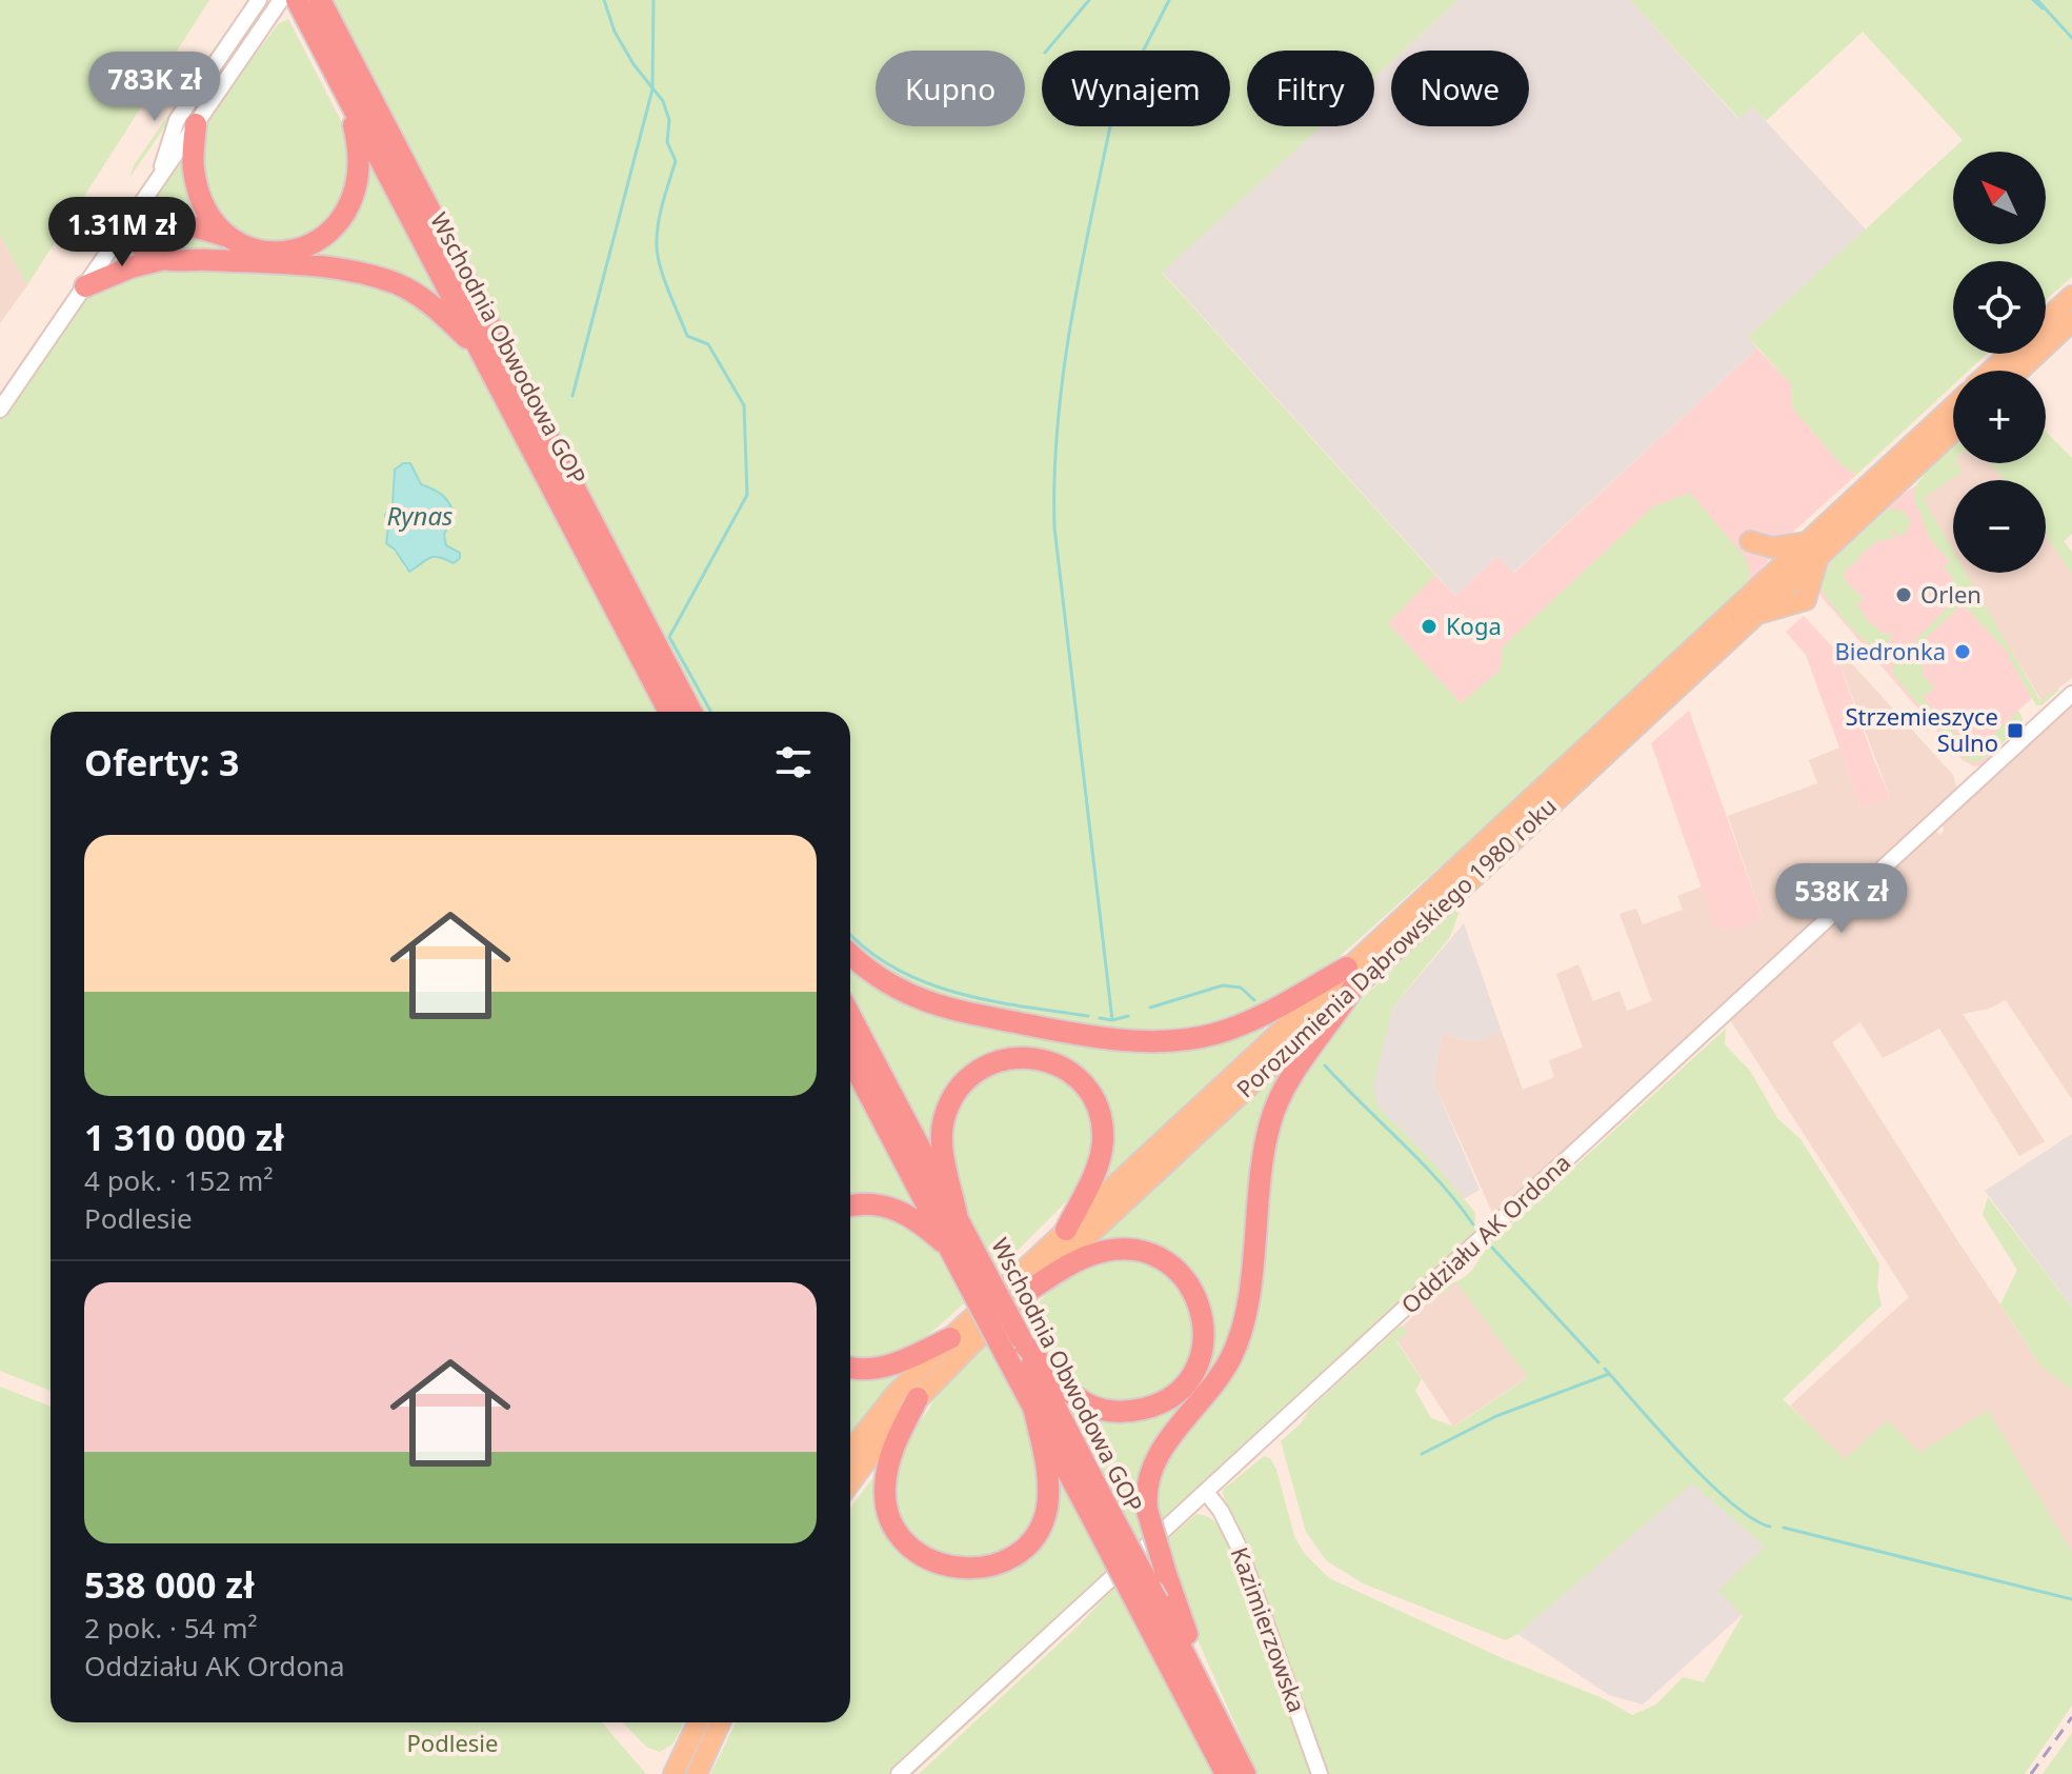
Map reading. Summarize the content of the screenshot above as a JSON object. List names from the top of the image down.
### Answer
{
  "streets": {
    "highway": ["Wschodnia Obwodowa GOP"],
    "main road": ["Porozumienia Dąbrowskiego 1980 roku"],
    "street": ["Oddziału AK Ordona", "Kazimierzowska"]
  },
  "crossings": [
    ["Oddziału AK Ordona", "Kazimierzowska"]
  ],
  "water": ["Rynas"],
  "parks": ["Podlesie"],
  "places": {
    "other": ["Orlen", "Koga", "Biedronka"],
    "transit": ["Strzemieszyce Sulno"]
  },
  "north": "top left",
  "page": {
    "chip": [
      "Kupno",
      "Wynajem",
      "Filtry",
      "Nowe"
    ],
    "price": ["783K zł", "1.31M zł", "538K zł"],
    "map_buttons": ["+", "−"],
    "heading": "Oferty: 3",
    "list": [
      {
        "name": "1 310 000 zł",
        "note": "4 pok. · 152 m² · Podlesie"
      },
      {
        "name": "538 000 zł",
        "note": "2 pok. · 54 m² · Oddziału AK Ordona"
      }
    ]
  }
}
